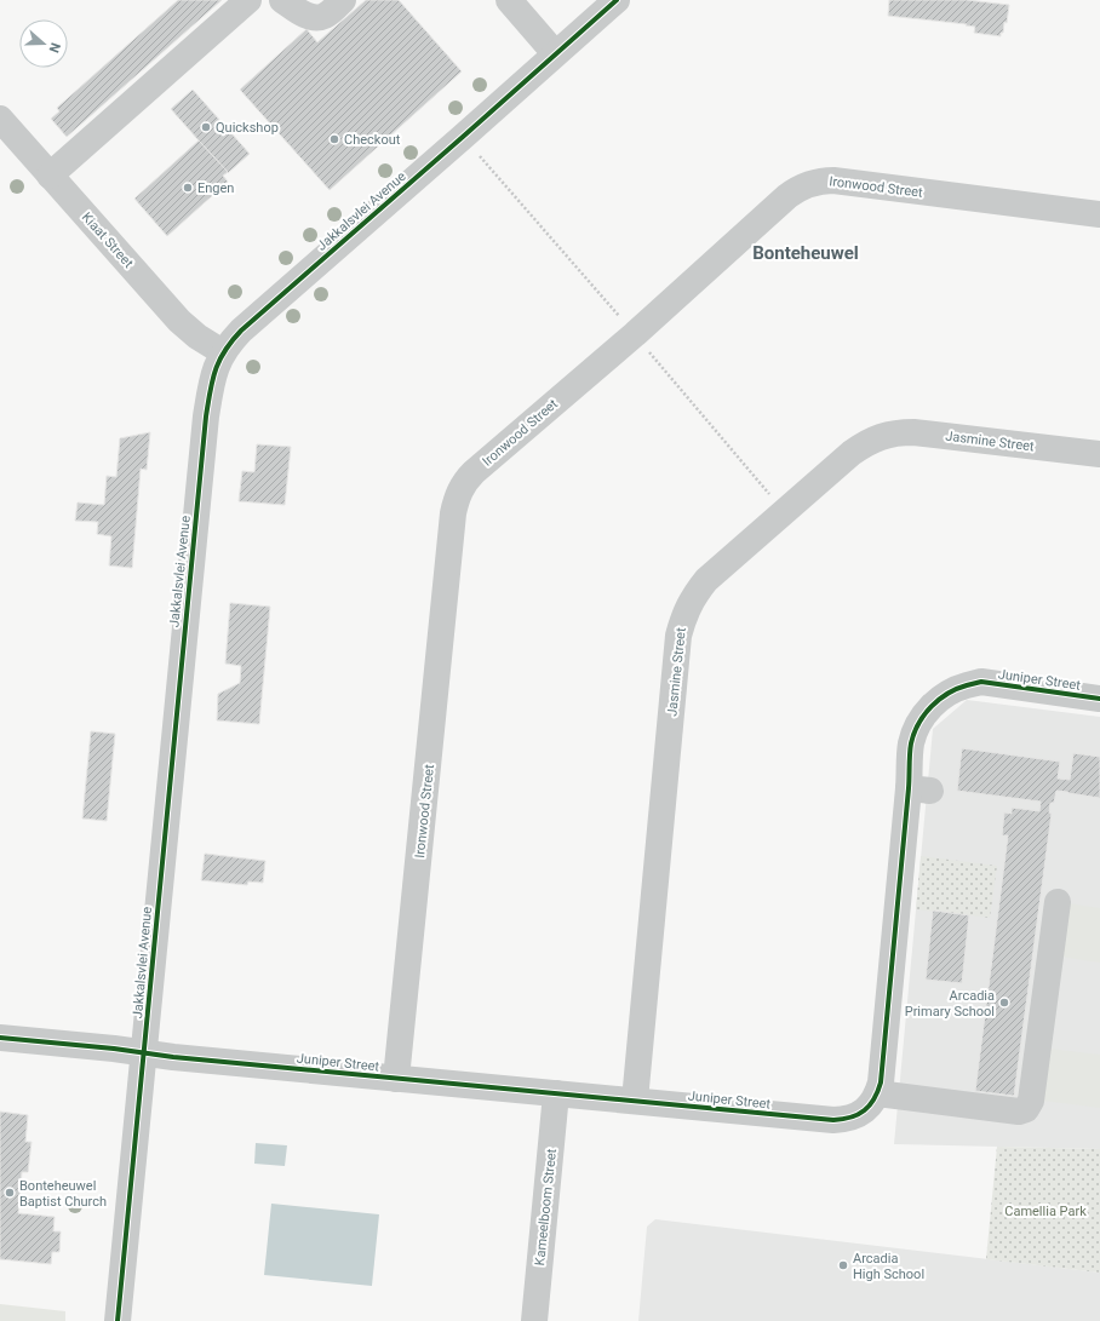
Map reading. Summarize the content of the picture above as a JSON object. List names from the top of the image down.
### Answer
{
  "streets": {
    "street": [
      "Ironwood Street",
      "Jakkalsvlei Avenue",
      "Kiaat Street",
      "Jasmine Street",
      "Juniper Street",
      "Kameelboom Street"
    ]
  },
  "crossings": [
    ["Ironwood Street", "Juniper Street"],
    ["Jakkalsvlei Avenue", "Kiaat Street"],
    ["Jakkalsvlei Avenue", "Juniper Street"],
    ["Jasmine Street", "Juniper Street"],
    ["Juniper Street", "Kameelboom Street"]
  ],
  "districts": ["Bonteheuwel"],
  "parks": ["Camellia Park"],
  "places": [
    "Quickshop",
    "Checkout",
    "Engen",
    "Arcadia Primary School",
    "Bonteheuwel Baptist Church",
    "Arcadia High School"
  ],
  "north": "right"
}
